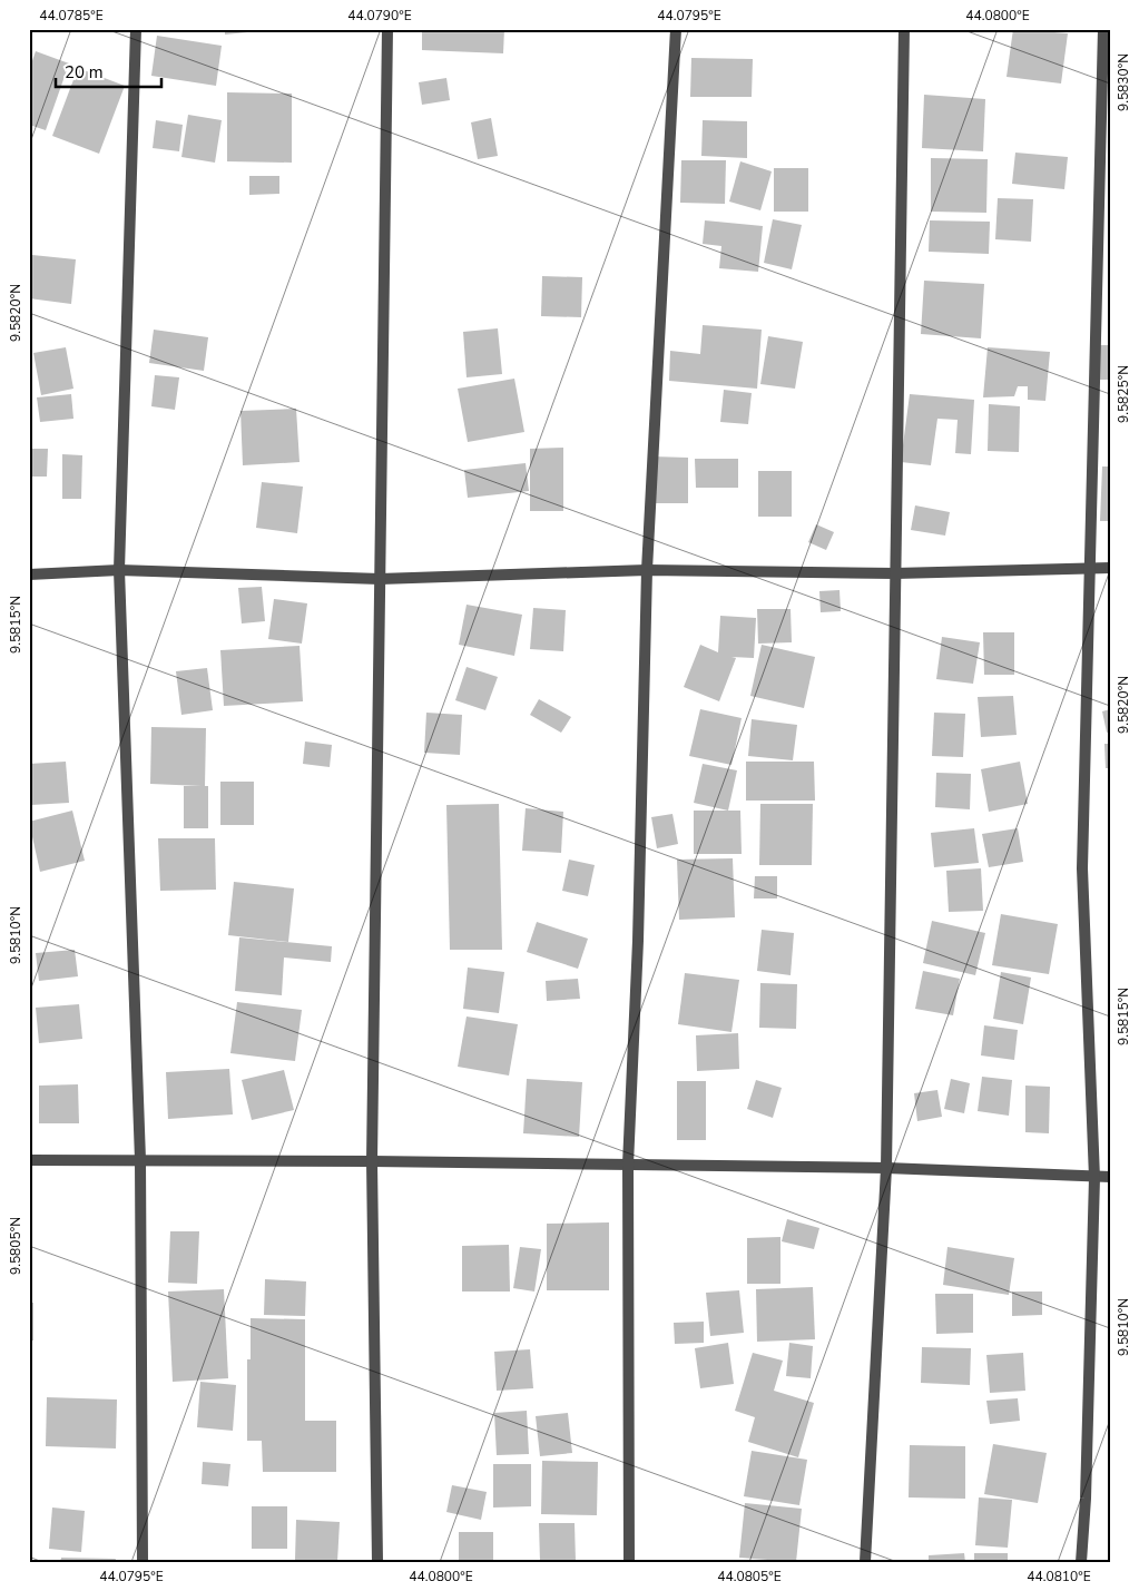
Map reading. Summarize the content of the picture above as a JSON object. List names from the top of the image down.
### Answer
{
  "scale_bar": "20 m",
  "coordinates": [
    "44.0785°E",
    "44.0790°E",
    "44.0795°E",
    "44.0800°E",
    "9.5830°N",
    "9.5820°N",
    "9.5825°N",
    "9.5815°N",
    "9.5810°N",
    "9.5805°N",
    "44.0805°E",
    "44.0810°E"
  ]
}
